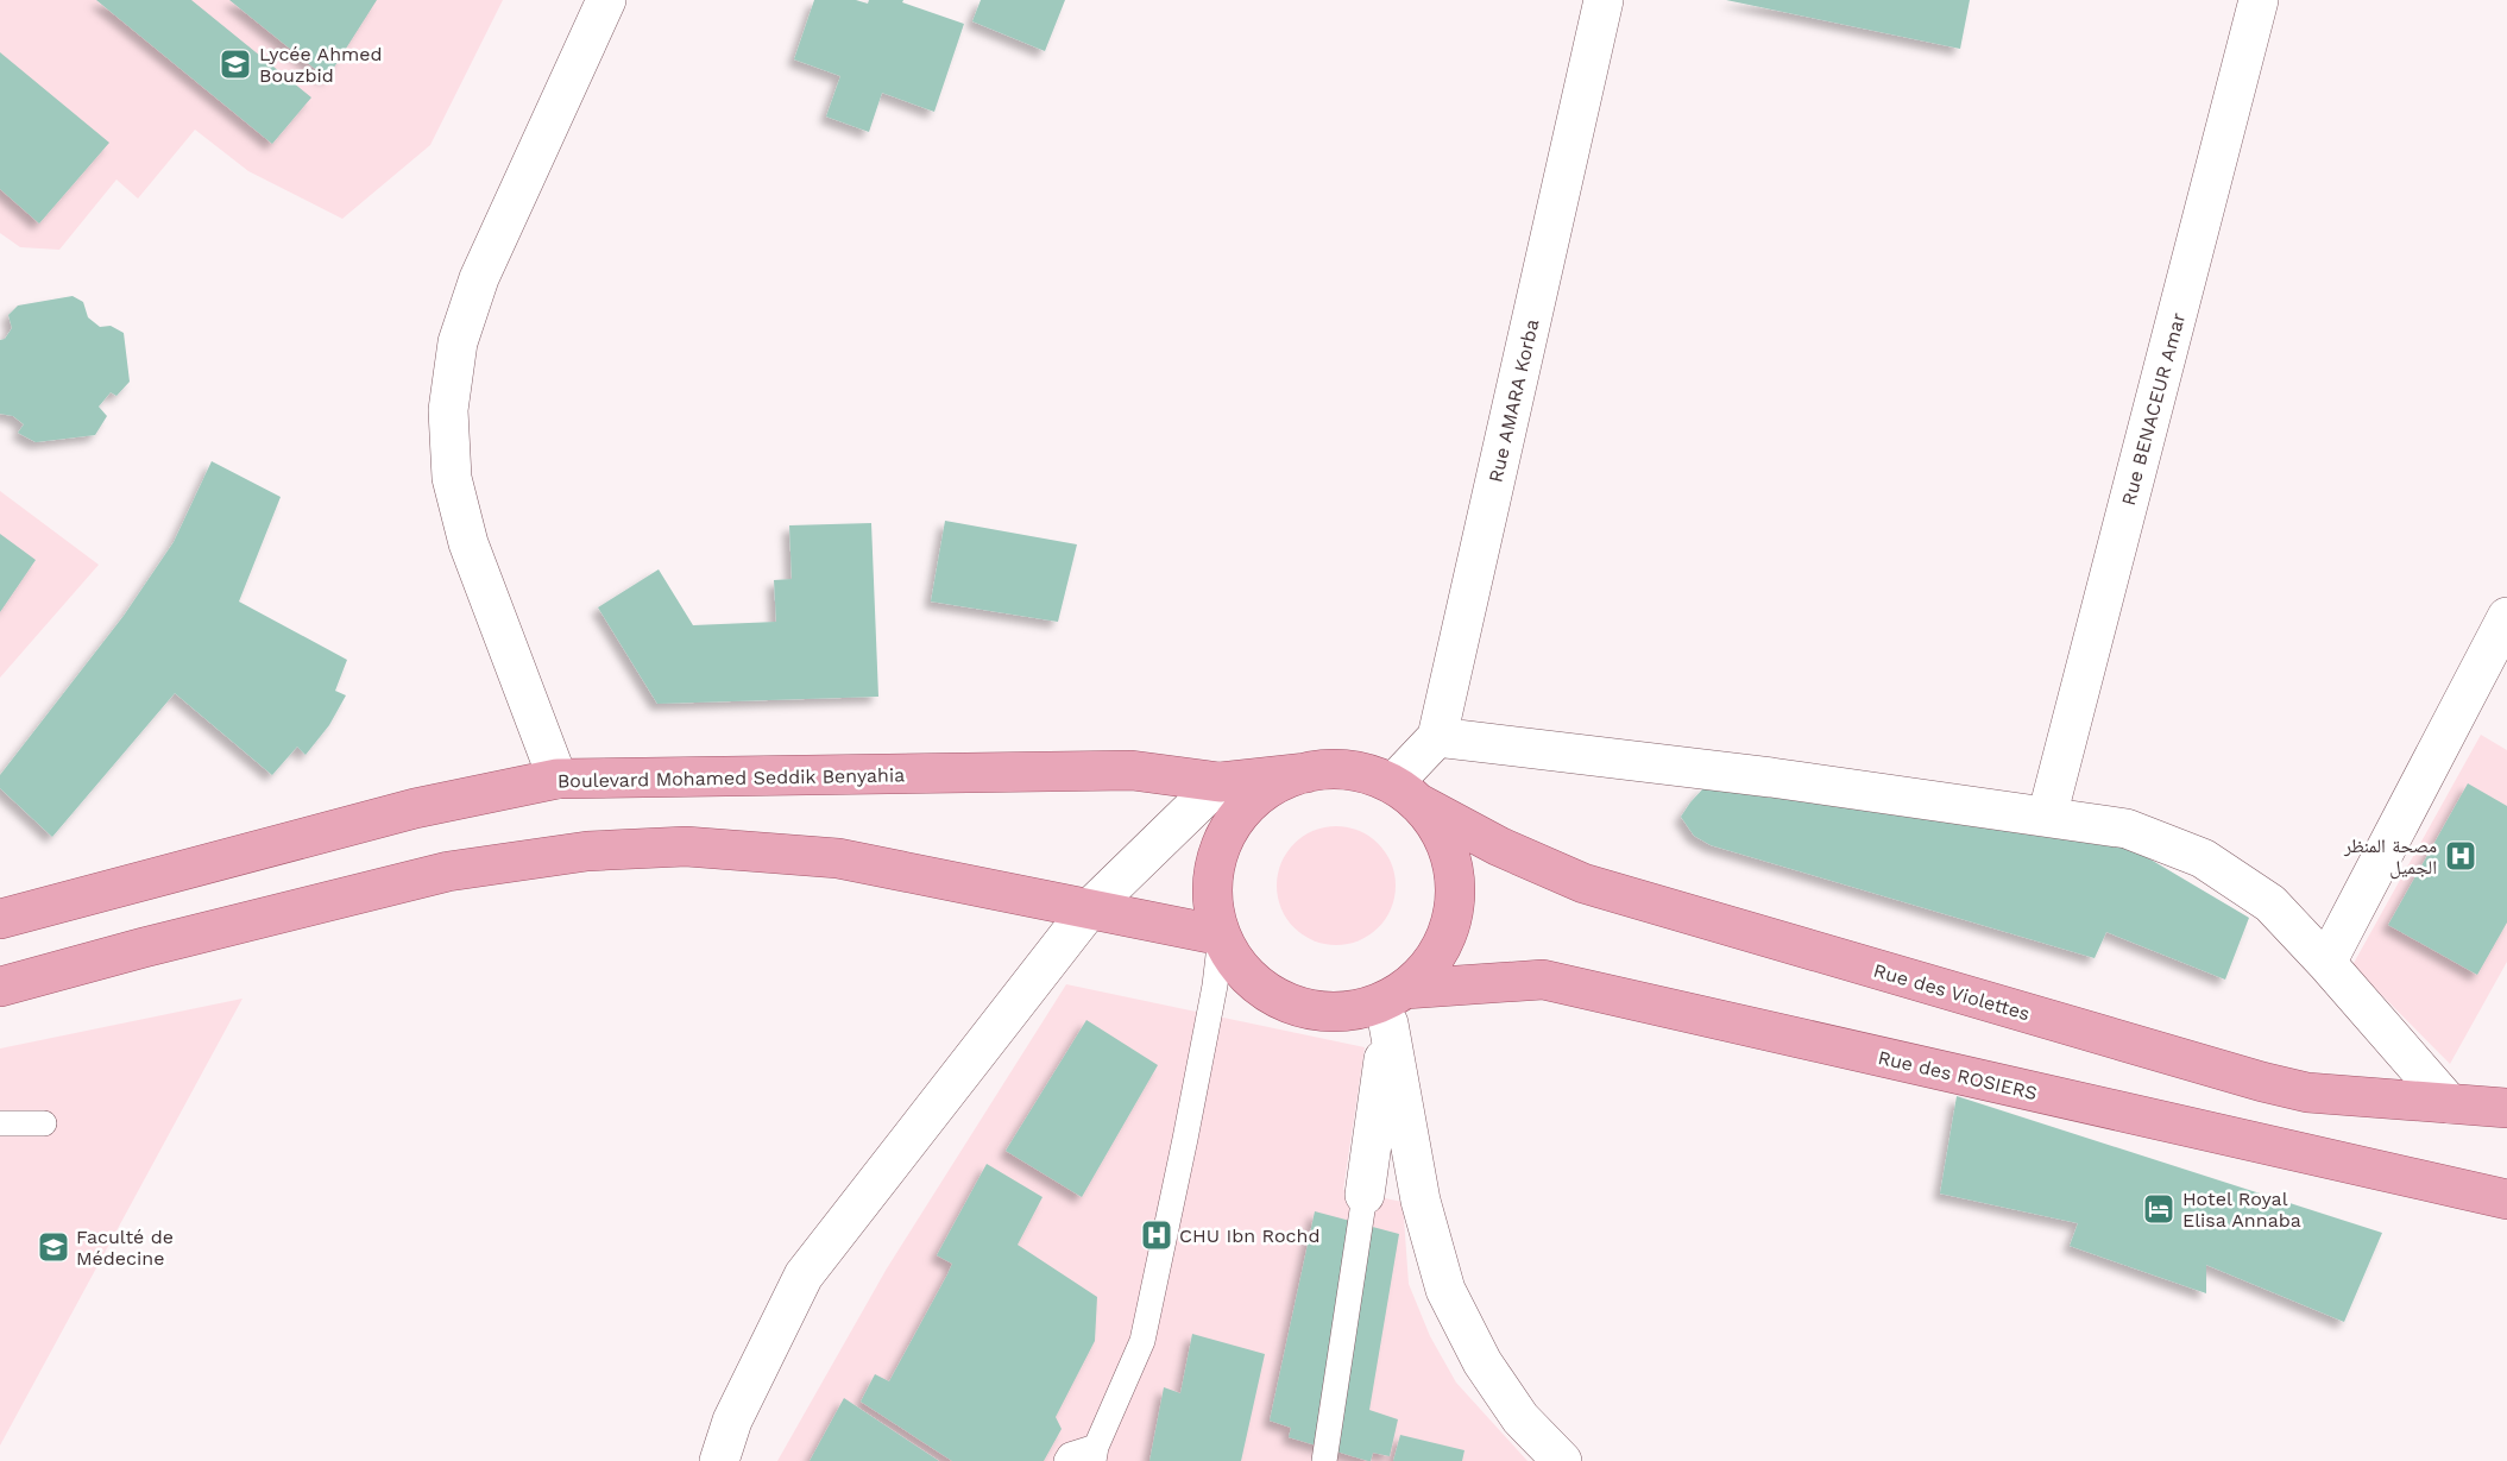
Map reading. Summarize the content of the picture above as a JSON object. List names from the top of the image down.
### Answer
{
  "streets": {
    "main road": ["Boulevard Mohamed Seddik Benyahia", "Rue des Violettes", "Rue des ROSIERS"],
    "street": ["Rue AMARA Korba", "Rue BENACEUR Amar"]
  },
  "crossings": [
    ["Boulevard Mohamed Seddik Benyahia", "Rue des Violettes"],
    ["Boulevard Mohamed Seddik Benyahia", "Rue des ROSIERS"],
    ["Rue des Violettes", "Rue des ROSIERS"]
  ],
  "places": {
    "school or university": ["Lycée Ahmed Bouzbid", "Faculté de Médecine"],
    "hospital": ["مصحة المنظر الجميل", "CHU Ibn Rochd"],
    "hotel": ["Hotel Royal Elisa Annaba"]
  }
}
